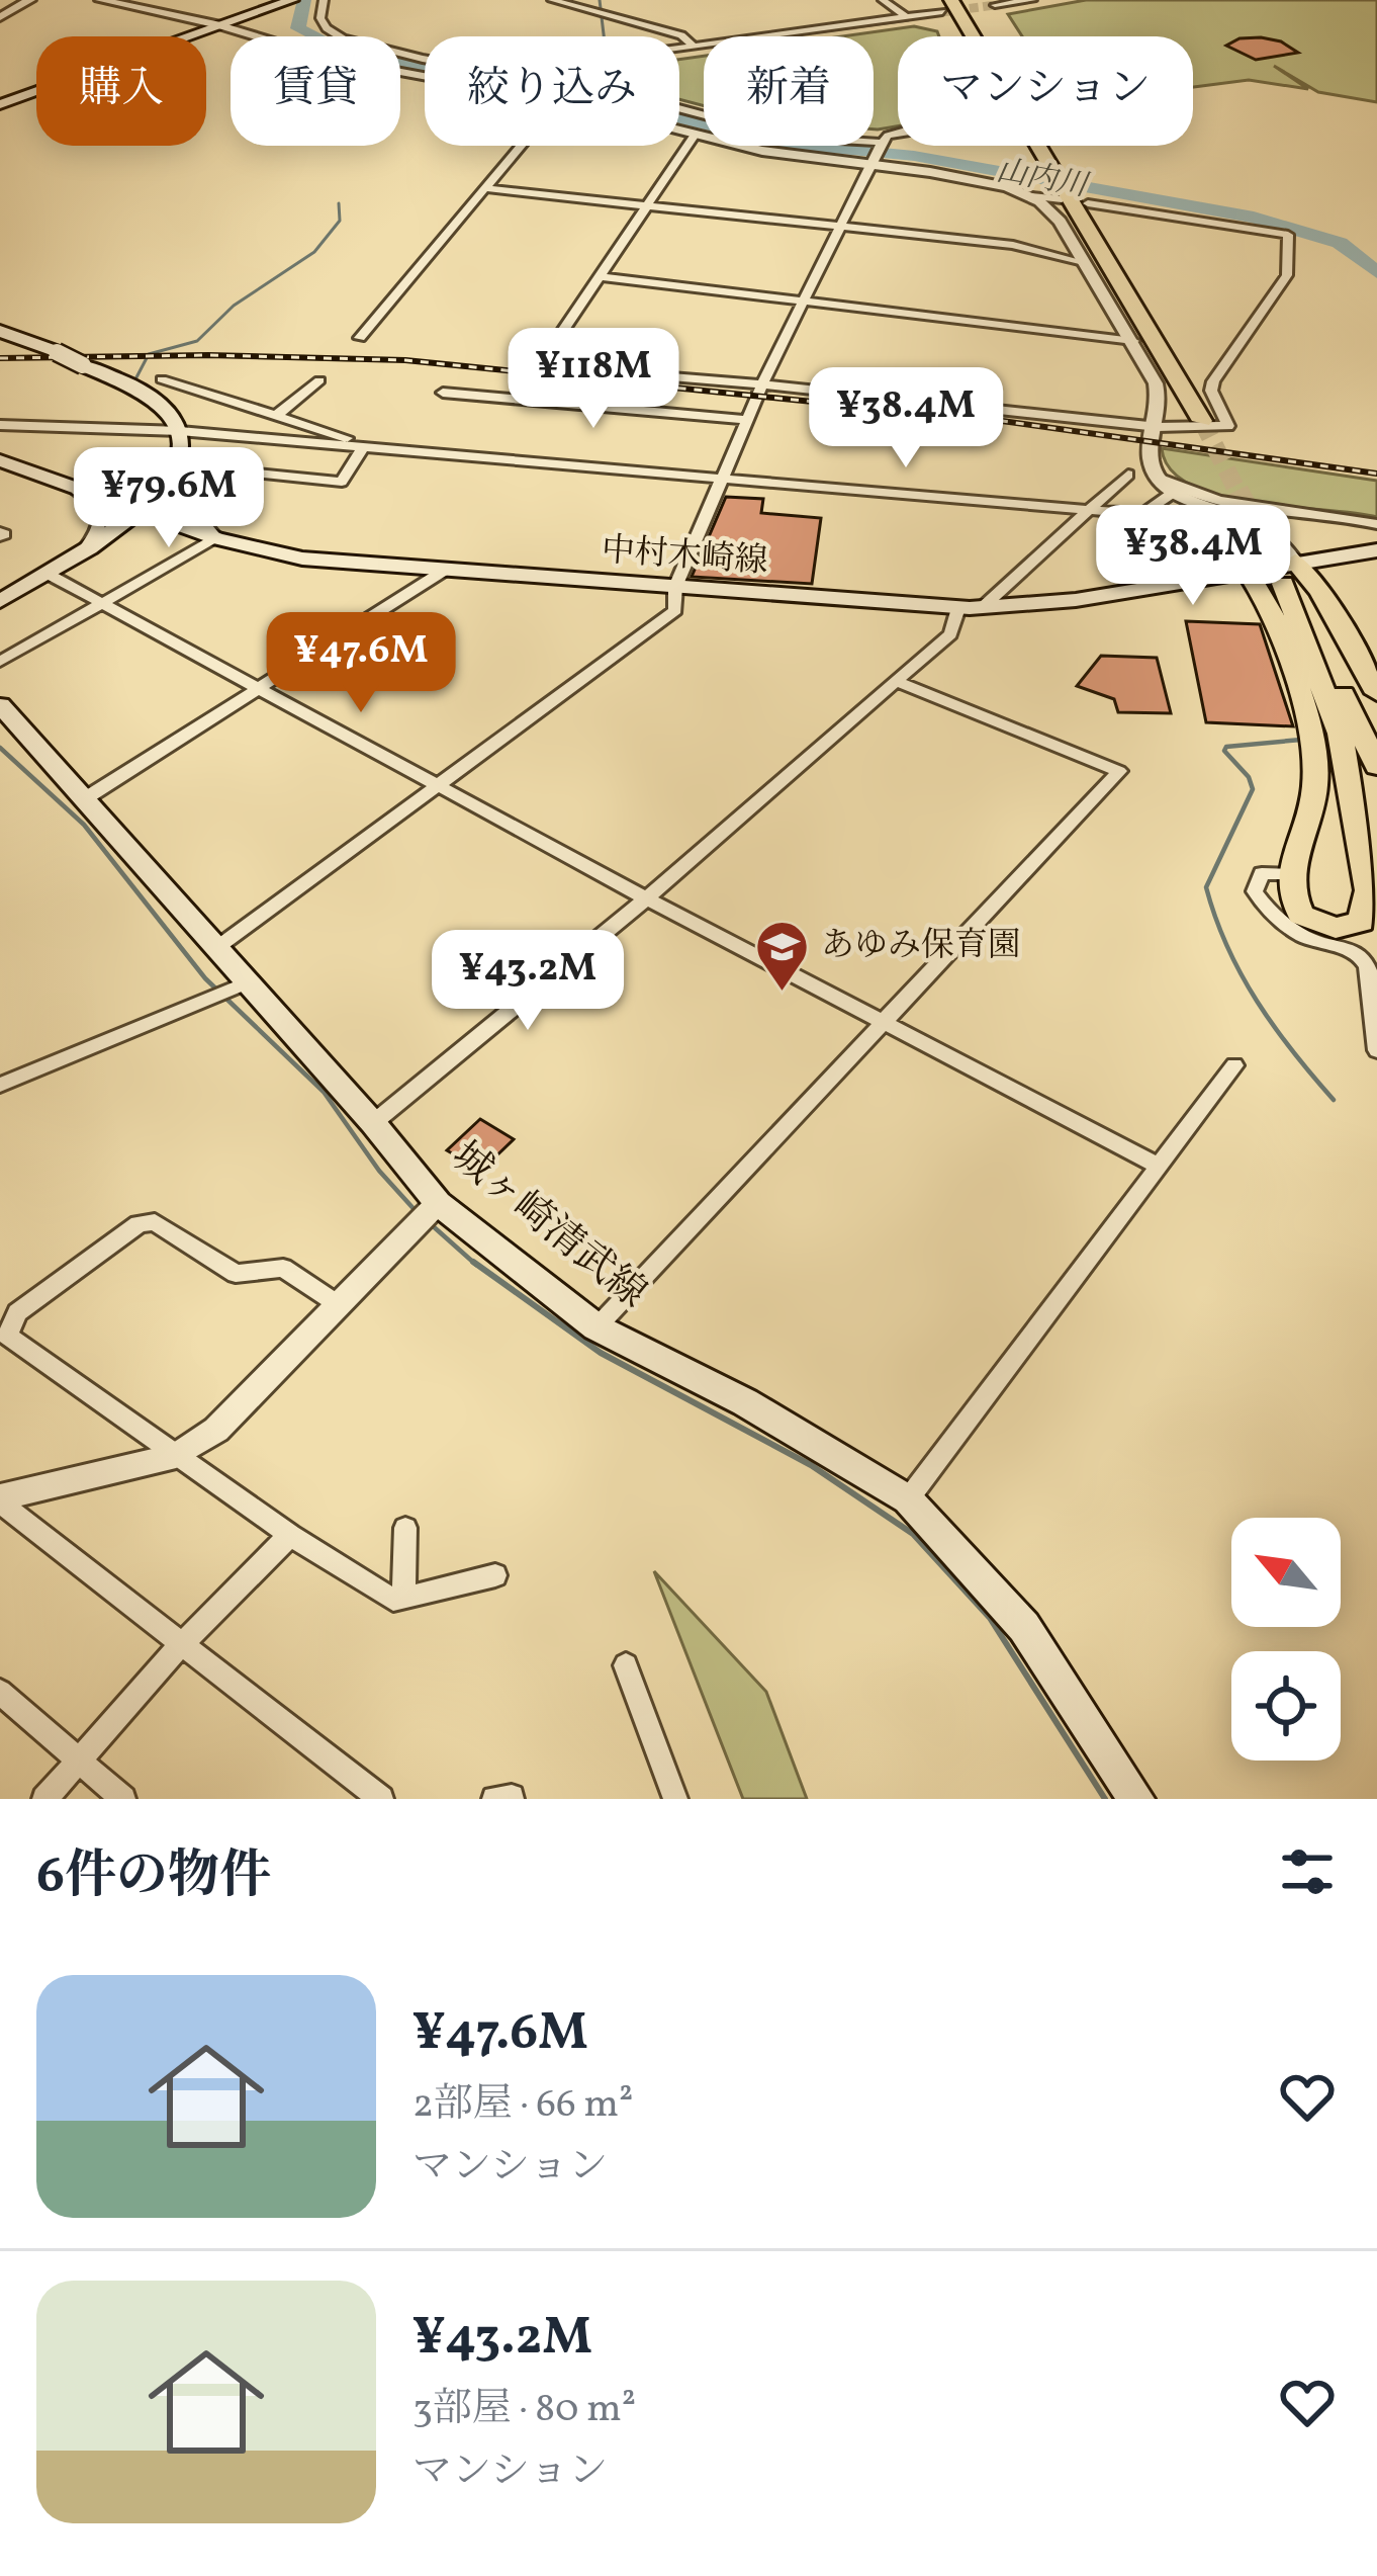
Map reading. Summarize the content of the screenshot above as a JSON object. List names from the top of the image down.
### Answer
{
  "streets": {
    "main road": ["中村木崎線", "城ヶ崎清武線"]
  },
  "water": ["山内川"],
  "places": {
    "school or university": ["あゆみ保育園"]
  },
  "north": "top left",
  "page": {
    "chip": [
      "購入",
      "賃貸",
      "絞り込み",
      "新着",
      "マンション"
    ],
    "price": [
      "¥118M",
      "¥38.4M",
      "¥79.6M",
      "¥38.4M",
      "¥47.6M",
      "¥43.2M"
    ],
    "heading": "6件の物件",
    "list": [
      {
        "name": "¥47.6M",
        "note": "2部屋 · 66 m² · マンション"
      },
      {
        "name": "¥43.2M",
        "note": "3部屋 · 80 m² · マンション"
      }
    ]
  }
}
